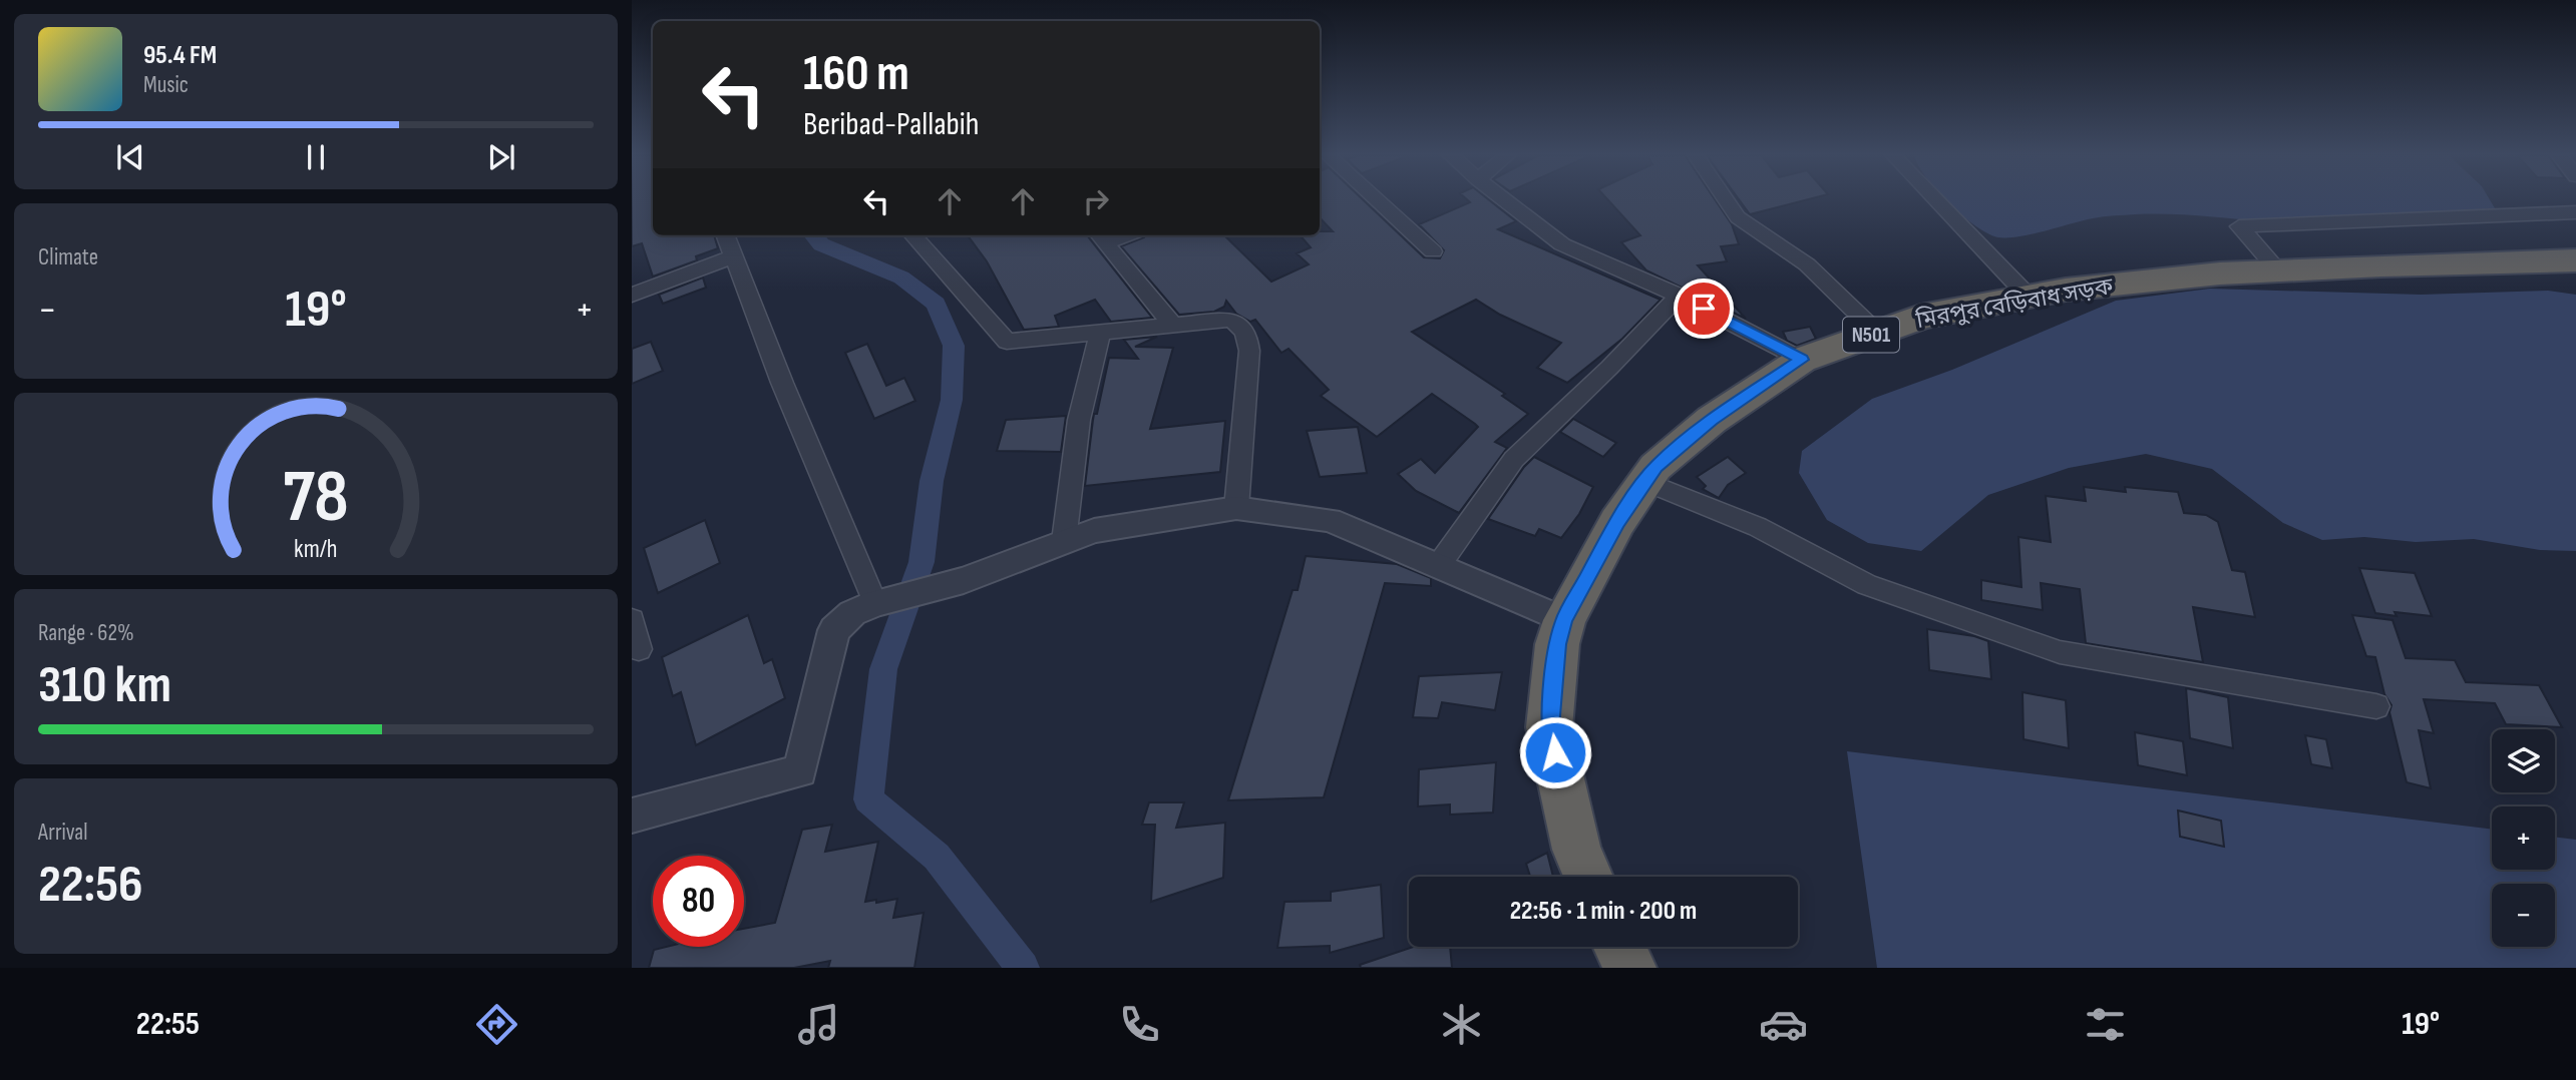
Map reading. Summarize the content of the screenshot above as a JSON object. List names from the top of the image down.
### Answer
{
  "streets": {
    "highway": ["মিরপুর বেড়িবাধ সড়ক", "N501"]
  },
  "page": {
    "turn": ["160 m", "Beribad-Pallabih"],
    "song": ["95.4 FM", "Music"],
    "tile": [
      "Climate",
      ["Range · 62%", "310 km"],
      ["Arrival", "22:56"]
    ],
    "heat": ["−", "19°", "+"],
    "map_buttons": ["+", "−"],
    "limit": "80",
    "trip": "22:56 · 1 min · 200 m",
    "tabs": ["22:55", "19°"],
    "gauge": ["78", "km/h"]
  }
}
